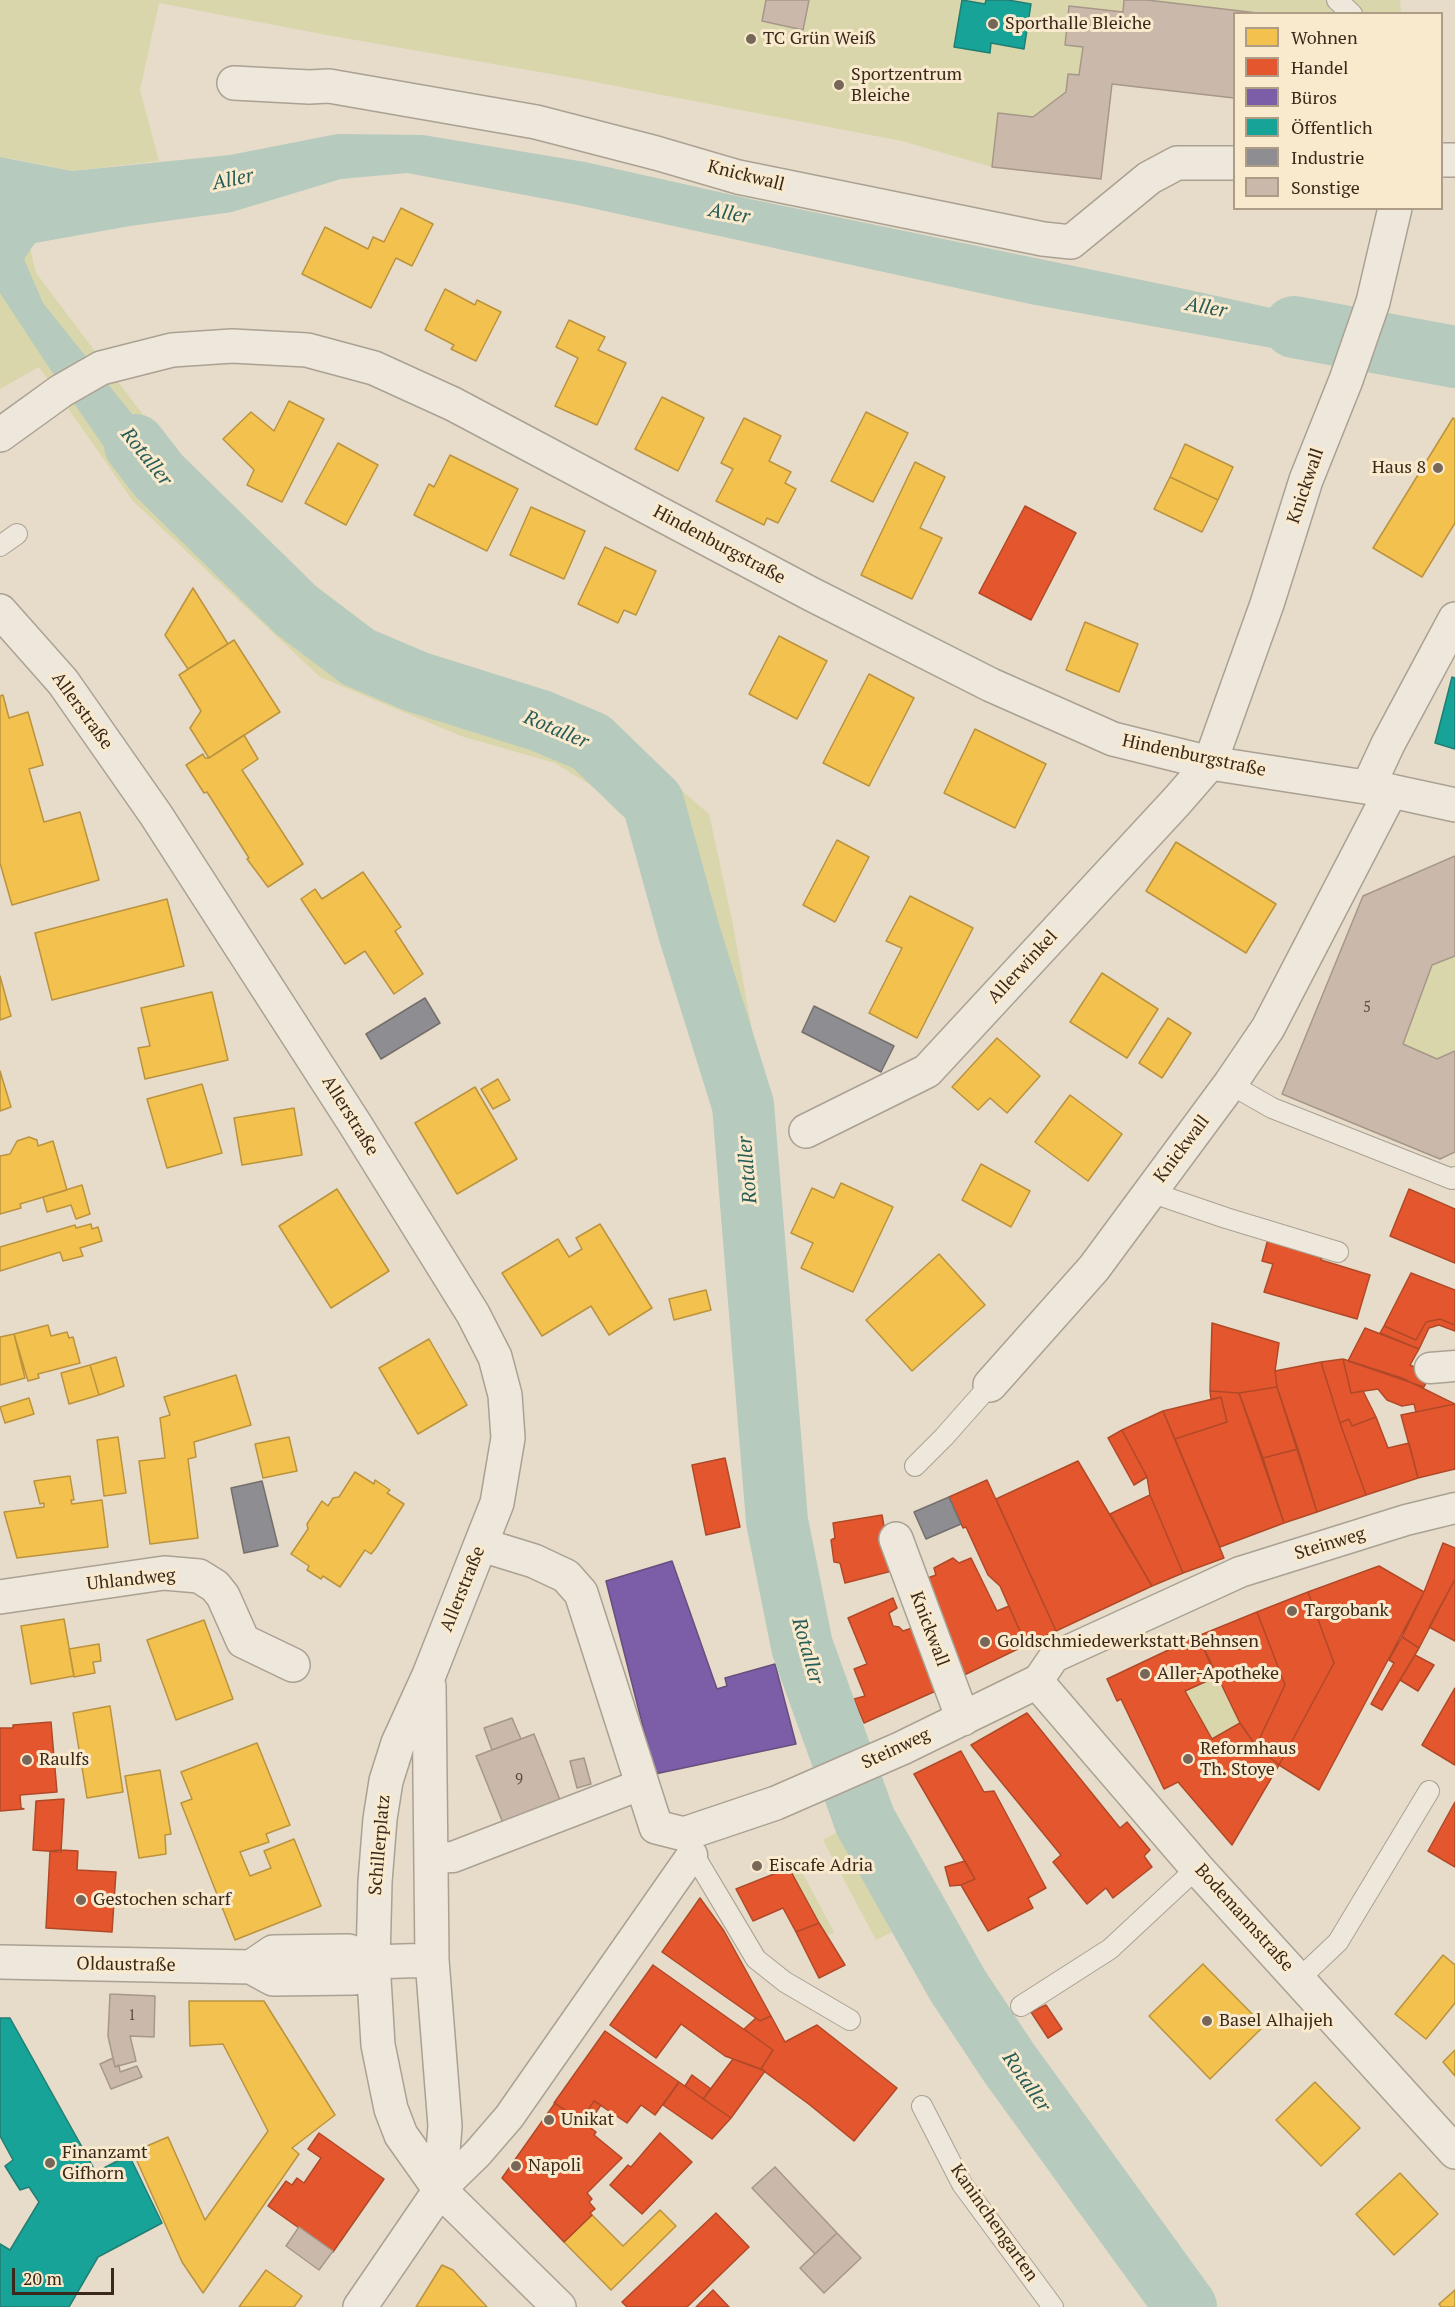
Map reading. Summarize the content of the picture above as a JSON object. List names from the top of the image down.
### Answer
{
  "streets": {
    "street": [
      "Knickwall",
      "Hindenburgstraße",
      "Allerstraße",
      "Allerwinkel",
      "Steinweg",
      "Uhlandweg",
      "Schillerplatz",
      "Bodemannstraße",
      "Oldaustraße"
    ],
    "lane": ["Kaninchengarten"]
  },
  "crossings": [
    ["Knickwall", "Hindenburgstraße"],
    ["Knickwall", "Allerwinkel"],
    ["Knickwall", "Steinweg"],
    ["Hindenburgstraße", "Allerwinkel"],
    ["Allerstraße", "Schillerplatz"],
    ["Steinweg", "Bodemannstraße"],
    ["Schillerplatz", "Oldaustraße"]
  ],
  "water": ["Aller", "Rotaller"],
  "places": [
    "Sporthalle Bleiche",
    "TC Grün Weiß",
    "Sportzentrum Bleiche",
    "Haus 8",
    "Targobank",
    "Goldschmiedewerkstatt Behnsen",
    "Aller-Apotheke",
    "Reformhaus Th. Stoye",
    "Raulfs",
    "Eiscafe Adria",
    "Gestochen scharf",
    "Basel Alhajjeh",
    "Unikat",
    "Finanzamt Gifhorn",
    "Napoli"
  ],
  "house_numbers": ["5", "9", "1"],
  "legend": [
    "Wohnen",
    "Handel",
    "Büros",
    "Öffentlich",
    "Industrie",
    "Sonstige"
  ],
  "scale_bar": "20 m"
}
